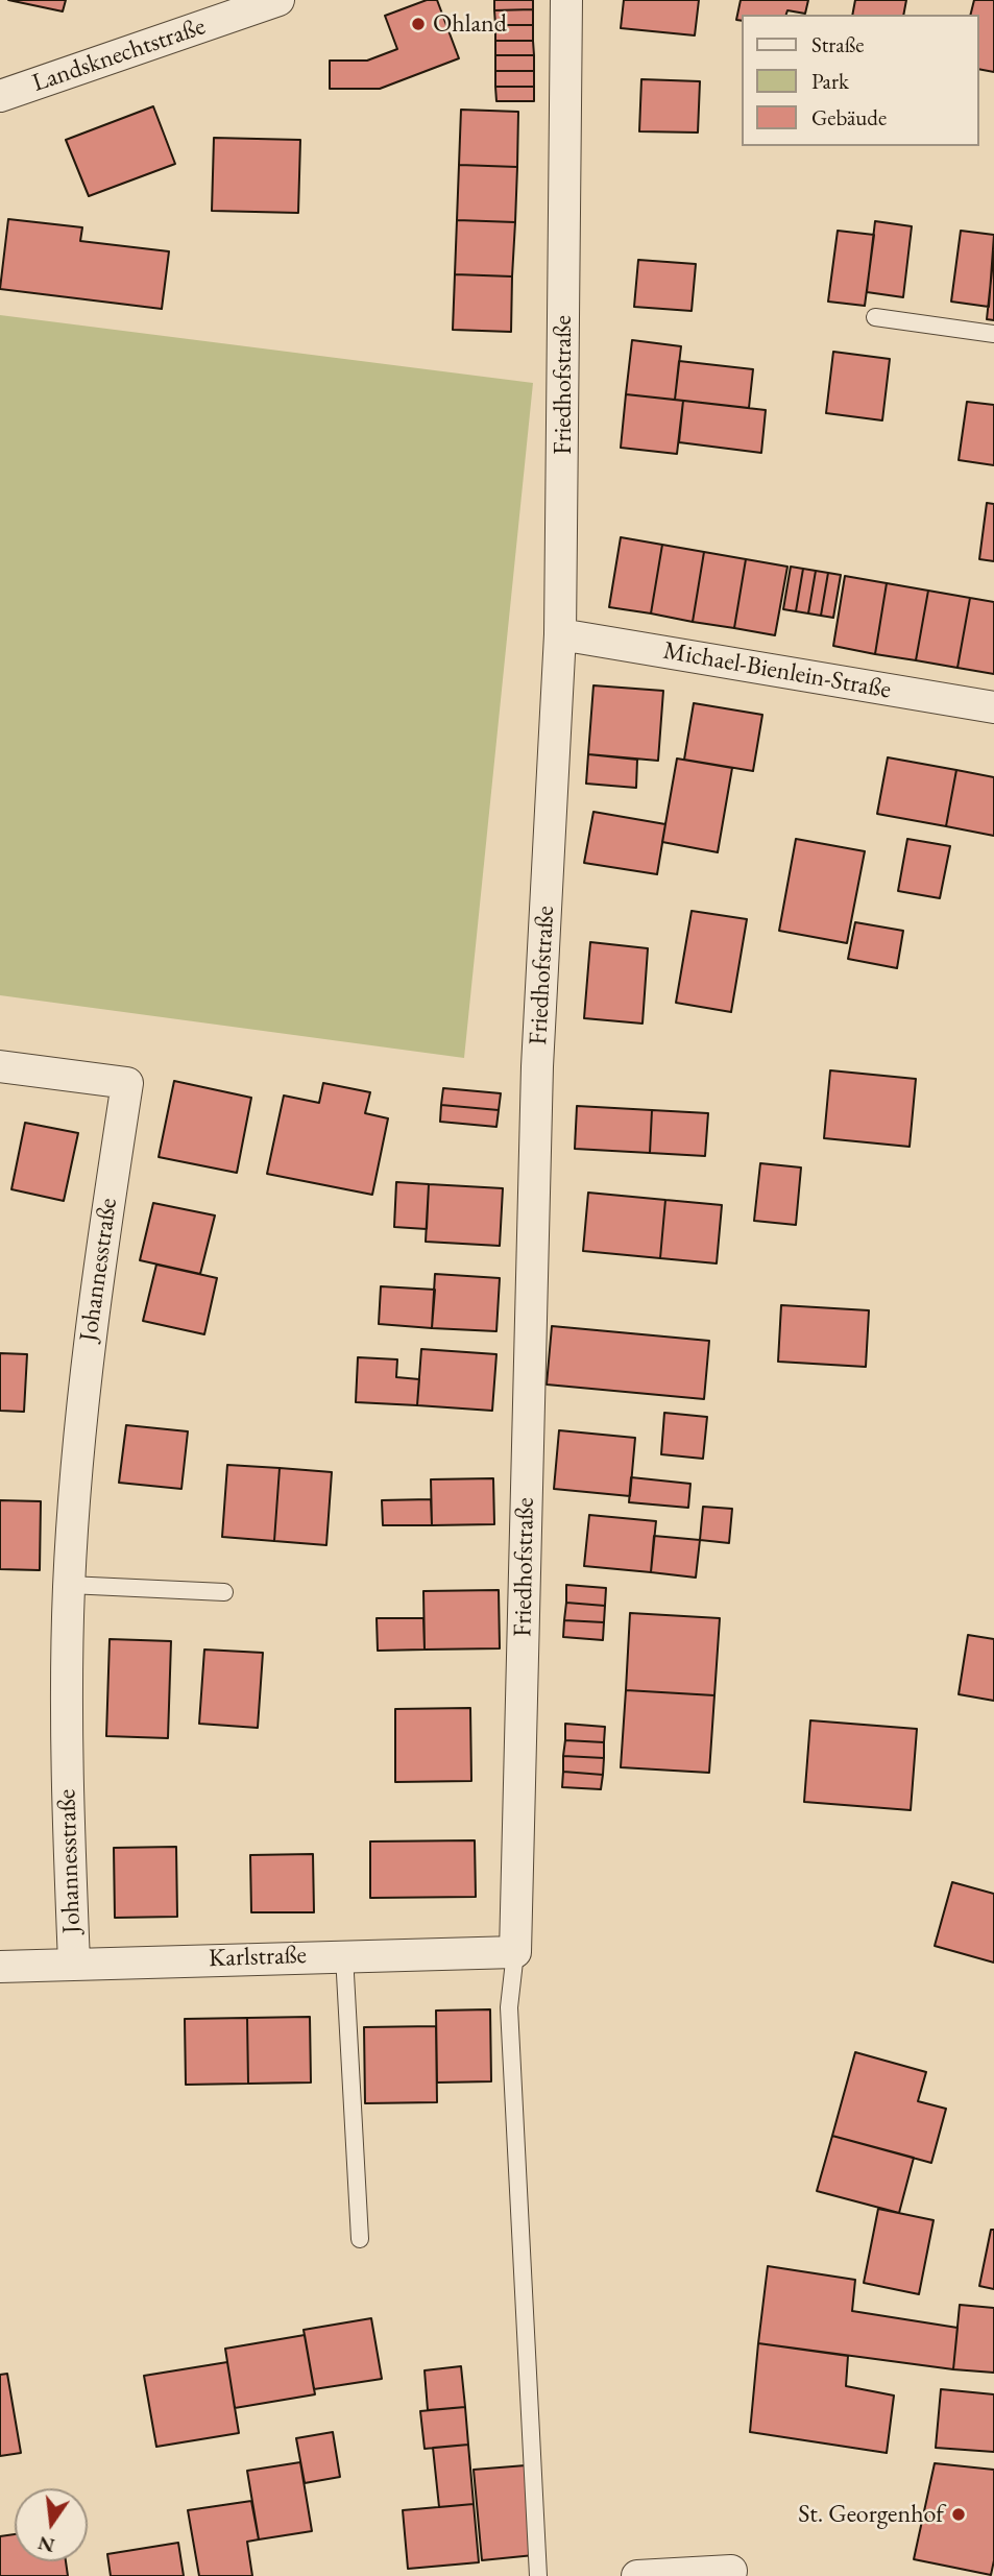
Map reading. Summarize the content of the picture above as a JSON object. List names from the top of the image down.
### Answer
{
  "streets": {
    "street": [
      "Landsknechtstraße",
      "Friedhofstraße",
      "Michael-Bienlein-Straße",
      "Johannesstraße",
      "Karlstraße"
    ]
  },
  "crossings": [
    ["Friedhofstraße", "Michael-Bienlein-Straße"],
    ["Friedhofstraße", "Karlstraße"],
    ["Johannesstraße", "Karlstraße"]
  ],
  "places": ["Ohland", "St. Georgenhof"],
  "legend": ["Straße", "Park", "Gebäude"],
  "north": "bottom"
}
